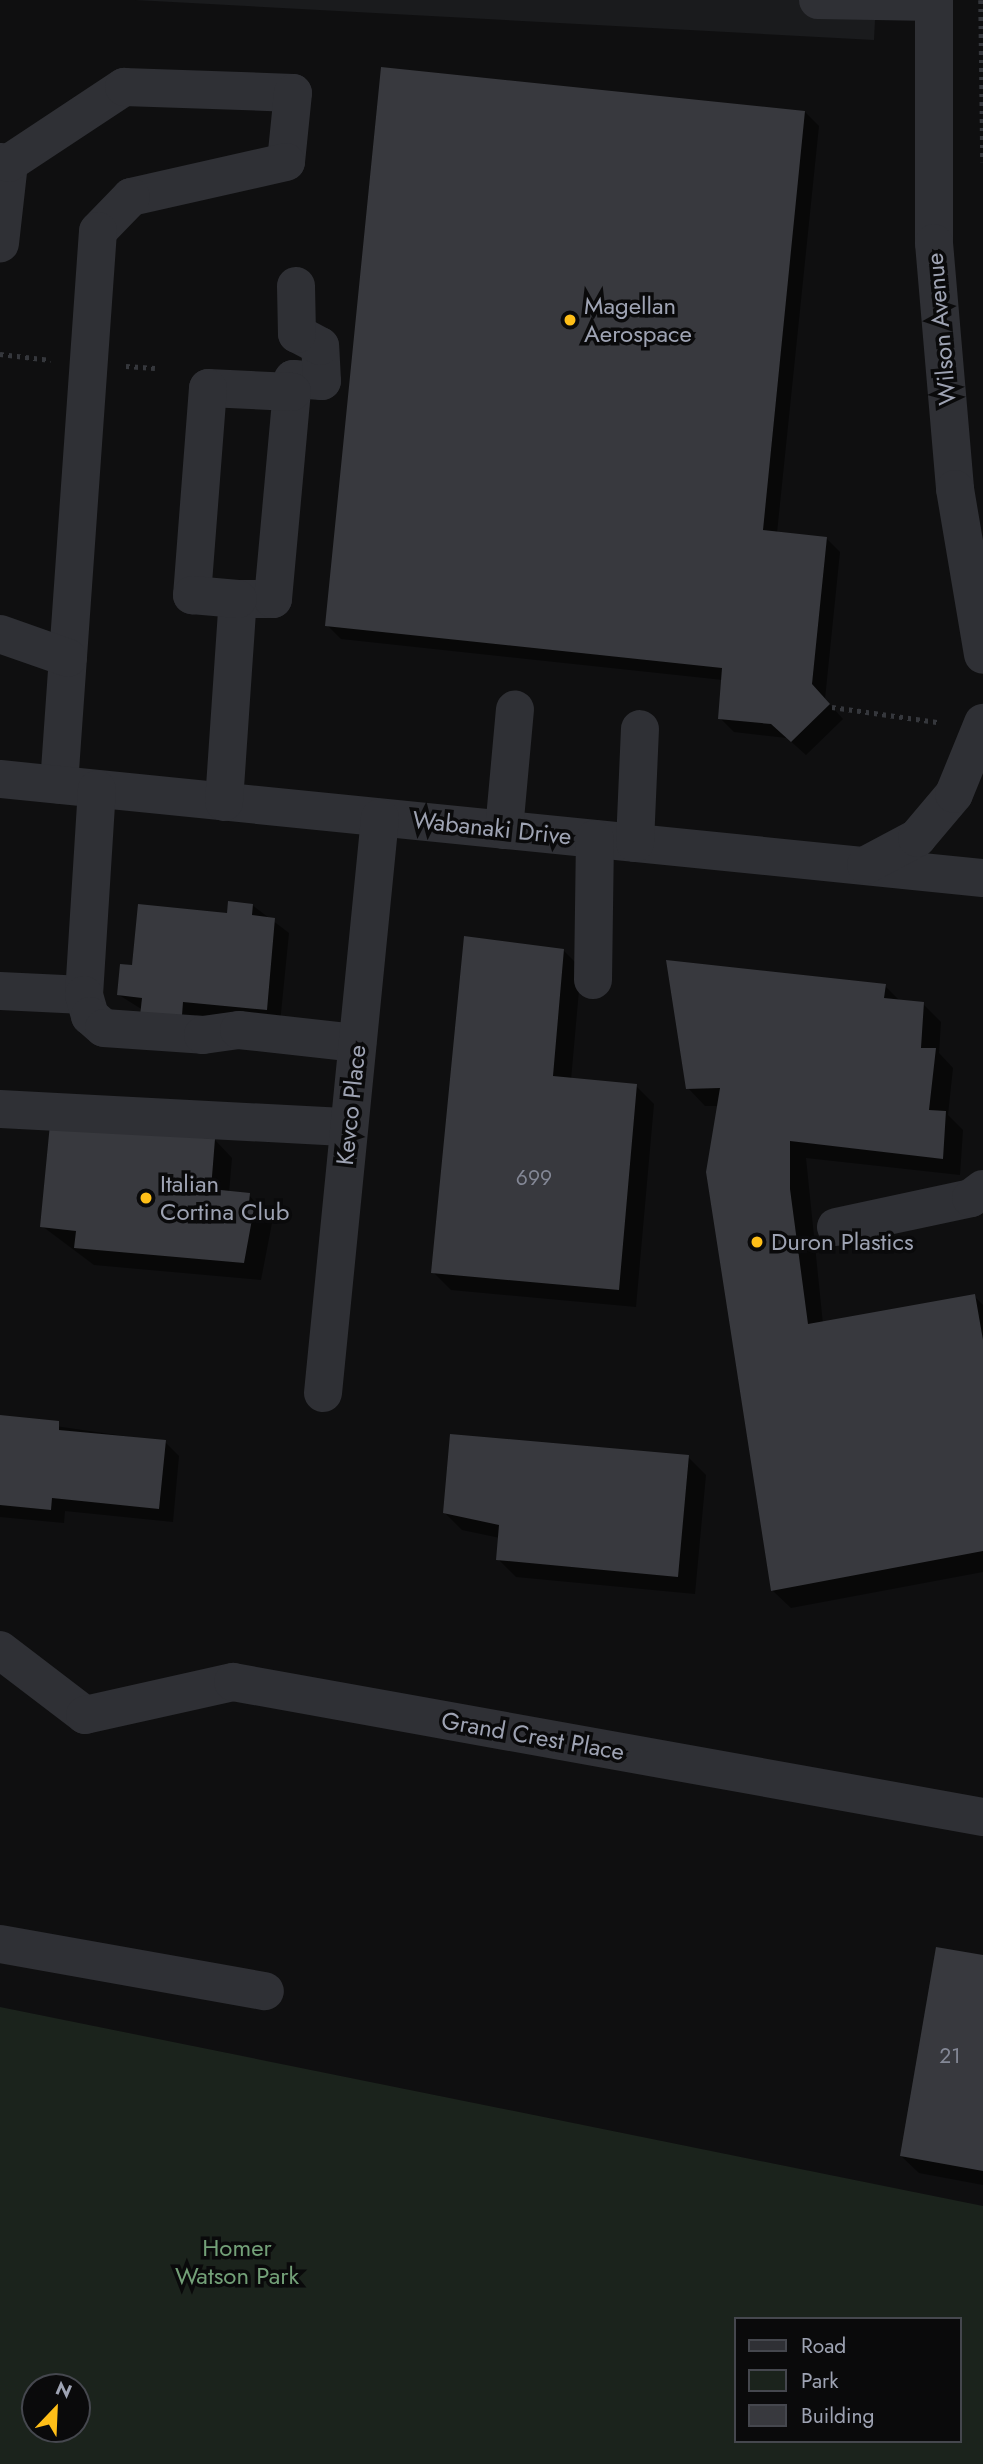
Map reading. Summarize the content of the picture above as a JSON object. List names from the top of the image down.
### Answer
{
  "streets": {
    "street": [
      "Wilson Avenue",
      "Wabanaki Drive",
      "Kevco Place",
      "Grand Crest Place"
    ]
  },
  "crossings": [
    ["Wabanaki Drive", "Kevco Place"]
  ],
  "parks": ["Homer Watson Park"],
  "places": ["Magellan Aerospace", "Italian Cortina Club", "Duron Plastics"],
  "house_numbers": ["699", "21"],
  "legend": ["Road", "Park", "Building"],
  "north": "top right"
}
